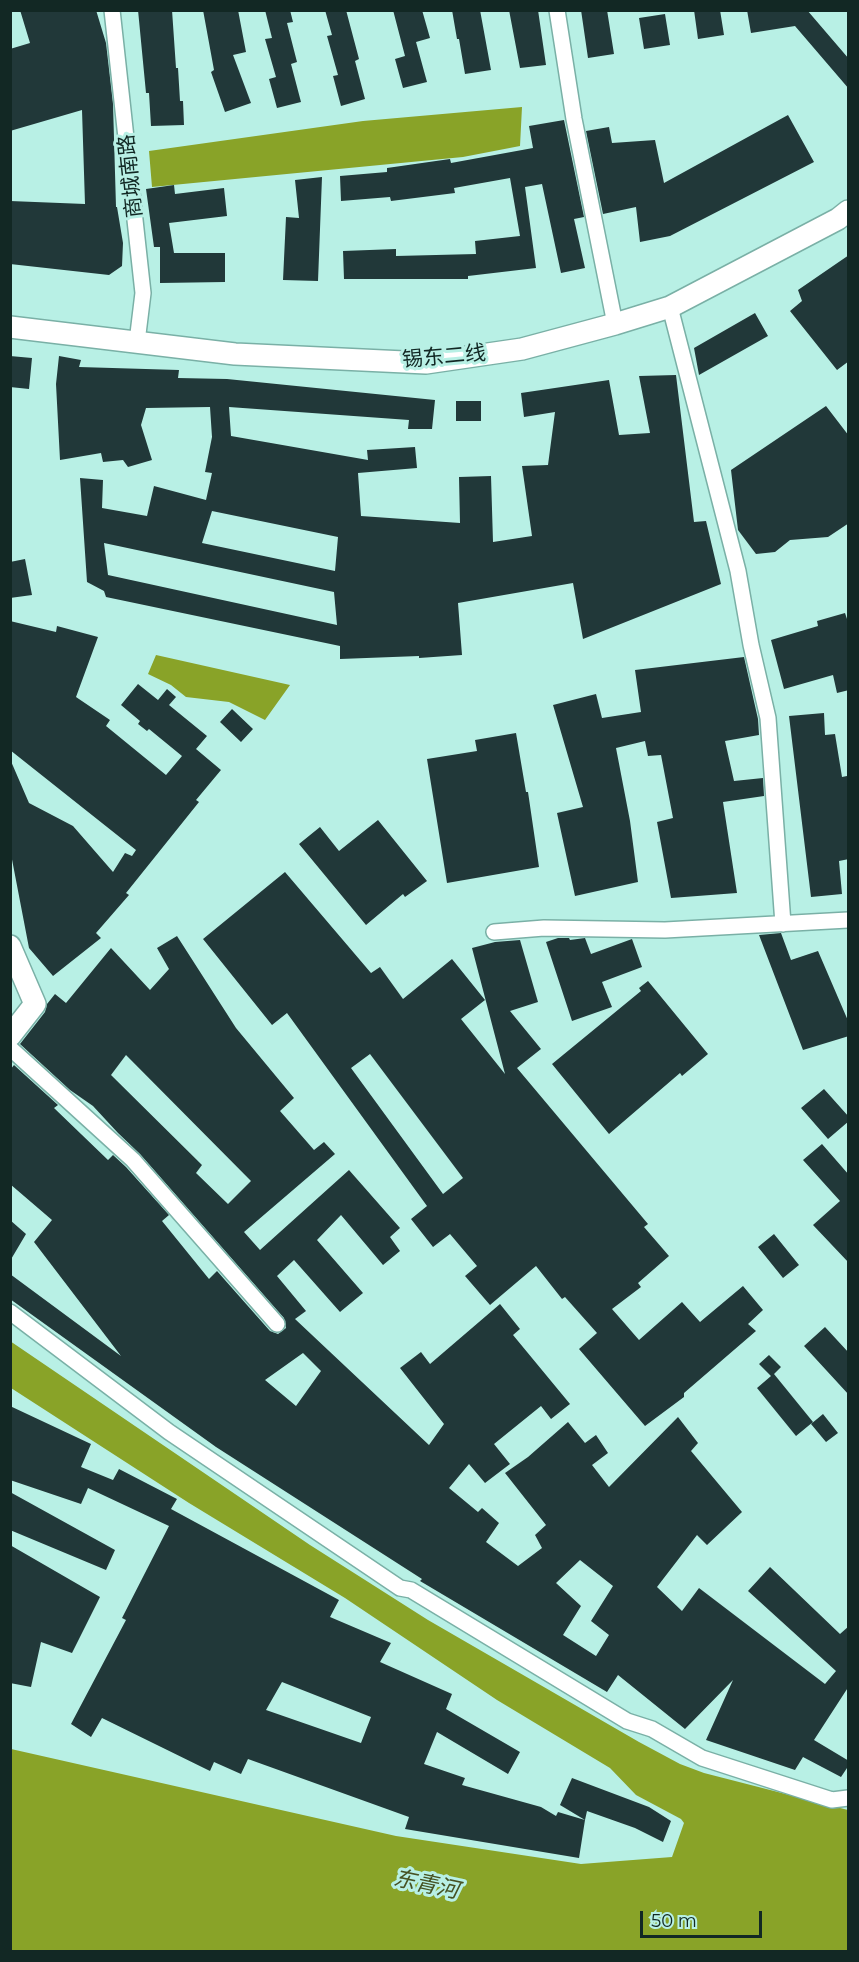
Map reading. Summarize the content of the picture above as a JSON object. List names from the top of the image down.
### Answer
{
  "streets": {
    "main road": ["锡东二线"],
    "street": ["商城南路"]
  },
  "crossings": [
    ["商城南路", "锡东二线"]
  ],
  "water": ["东青河"],
  "scale_bar": "50 m"
}
